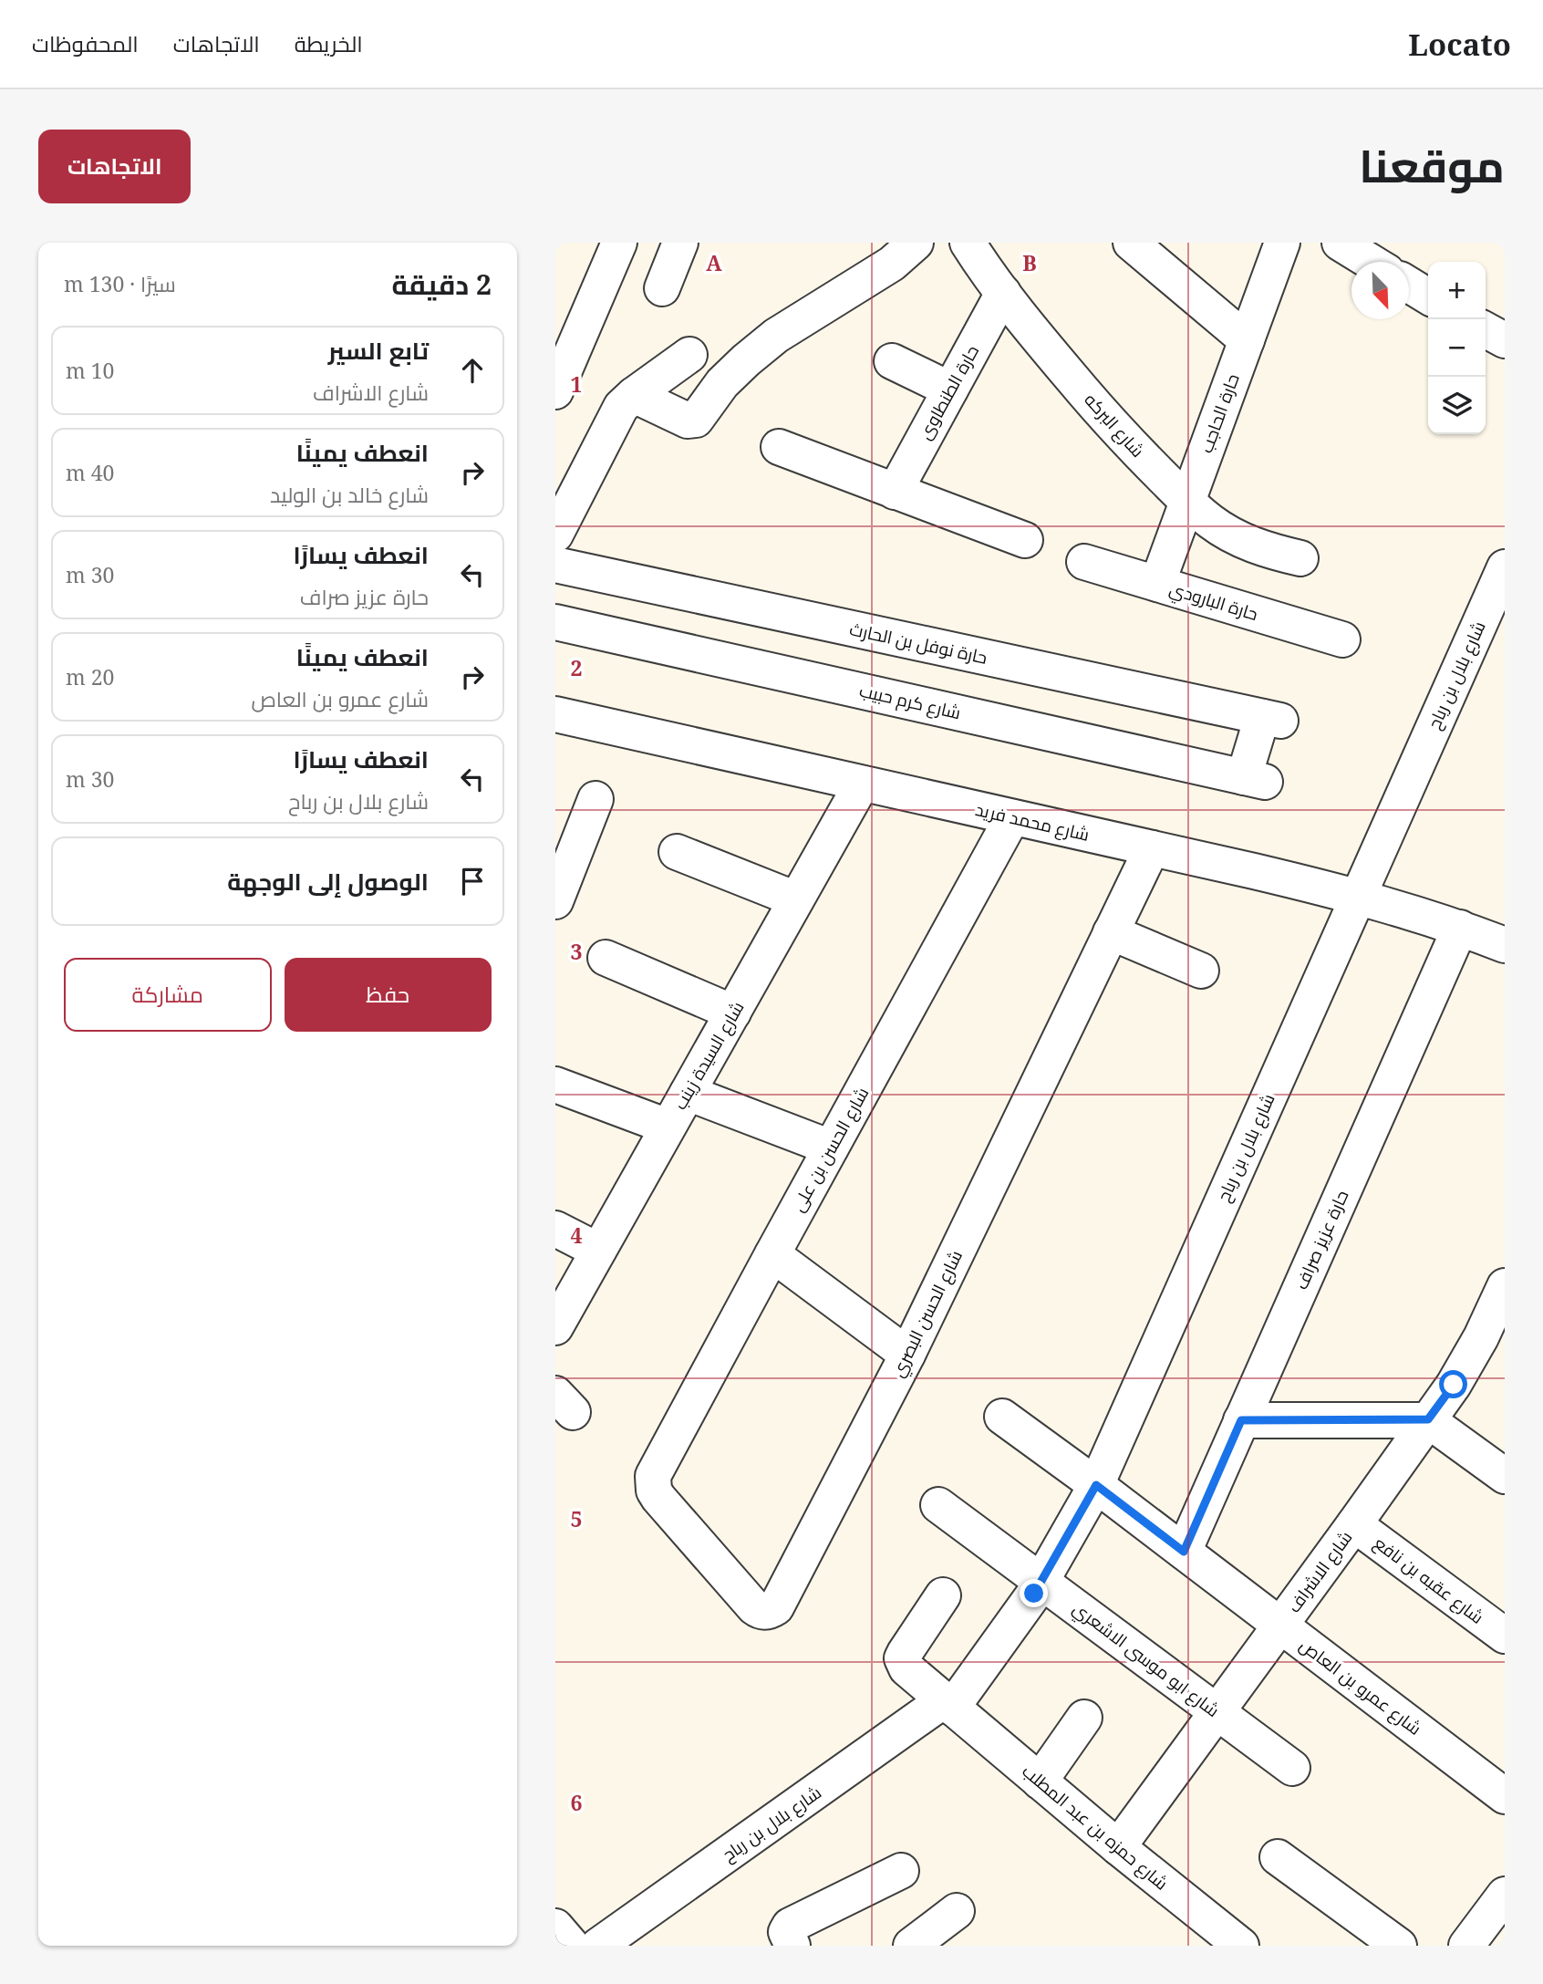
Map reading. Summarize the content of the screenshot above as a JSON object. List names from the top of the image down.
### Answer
{
  "streets": {
    "street": [
      "حارة الطنطاوى",
      "حارة الحاجب",
      "شارع البركه",
      "حارة البارودي",
      "حارة نوفل بن الحارث",
      "شارع بلال بن رباح",
      "شارع كرم حبيب",
      "شارع محمد فريد",
      "شارع السيدة زينب",
      "شارع الحسن بن على",
      "حارة عزيز صراف",
      "شارع الحسن البصري",
      "شارع الاشراف",
      "شارع عقبه بن نافع",
      "شارع ابو موسى الاشعري",
      "شارع عمرو بن العاص",
      "شارع حمزه بن عبد المطلب"
    ]
  },
  "crossings": [
    ["حارة الطنطاوى", "شارع البركه"],
    ["حارة الحاجب", "شارع البركه"],
    ["حارة الحاجب", "حارة البارودي"],
    ["حارة نوفل بن الحارث", "شارع كرم حبيب"],
    ["شارع بلال بن رباح", "شارع محمد فريد"],
    ["شارع بلال بن رباح", "شارع ابو موسى الاشعري"],
    ["شارع بلال بن رباح", "شارع عمرو بن العاص"],
    ["شارع بلال بن رباح", "شارع حمزه بن عبد المطلب"],
    ["شارع محمد فريد", "شارع السيدة زينب"],
    ["شارع محمد فريد", "شارع الحسن بن على"],
    ["شارع محمد فريد", "حارة عزيز صراف"],
    ["شارع محمد فريد", "شارع الحسن البصري"],
    ["شارع الحسن بن على", "شارع الحسن البصري"],
    ["حارة عزيز صراف", "شارع عمرو بن العاص"],
    ["شارع الاشراف", "شارع عقبه بن نافع"],
    ["شارع الاشراف", "شارع ابو موسى الاشعري"],
    ["شارع الاشراف", "شارع عمرو بن العاص"],
    ["شارع الاشراف", "شارع حمزه بن عبد المطلب"]
  ],
  "north": "bottom right",
  "page": {
    "header": "Locato",
    "nav": ["الخريطة", "الاتجاهات", "المحفوظات"],
    "title": "موقعنا",
    "buttons": [
      "الاتجاهات",
      ["حفظ", "مشاركة"]
    ],
    "heading": ["2 دقيقة", "سيرًا · 130 m"],
    "map_buttons": ["+", "−"],
    "list": [
      ["تابع السير", "شارع الاشراف", "10 m"],
      ["انعطف يمينًا", "شارع خالد بن الوليد", "40 m"],
      ["انعطف يسارًا", "حارة عزيز صراف", "30 m"],
      ["انعطف يمينًا", "شارع عمرو بن العاص", "20 m"],
      ["انعطف يسارًا", "شارع بلال بن رباح", "30 m"],
      "الوصول إلى الوجهة"
    ]
  },
  "grid": {
    "columns": ["A", "B"],
    "rows": [
      "1",
      "2",
      "3",
      "4",
      "5",
      "6"
    ]
  }
}
